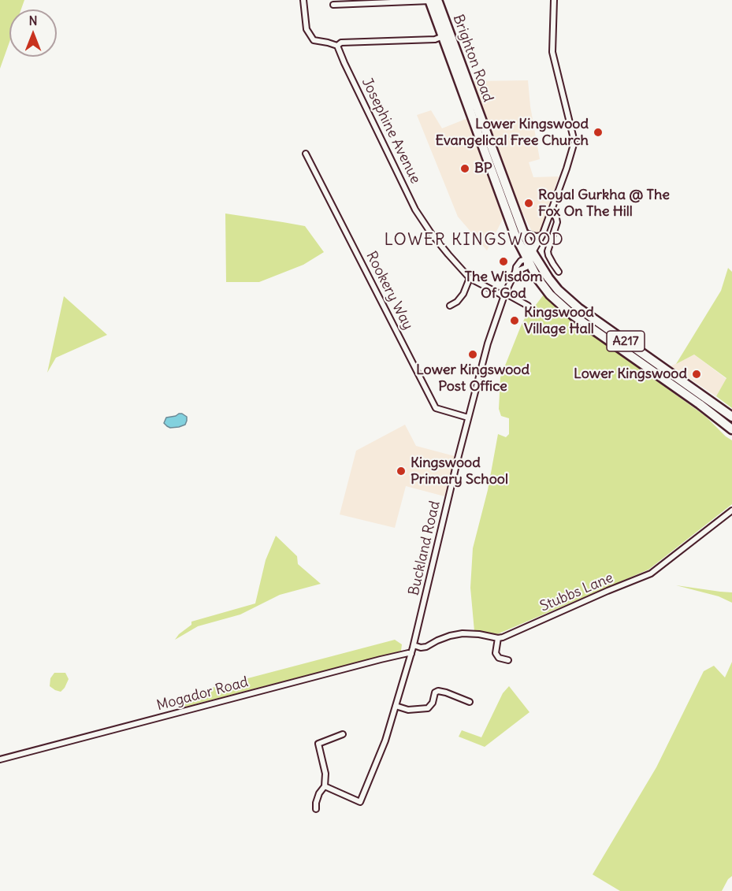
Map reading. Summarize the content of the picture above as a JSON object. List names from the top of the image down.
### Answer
{
  "streets": {
    "highway": ["Brighton Road", "A217"],
    "street": [
      "Josephine Avenue",
      "Rookery Way",
      "Buckland Road",
      "Stubbs Lane",
      "Mogador Road"
    ]
  },
  "crossings": [
    ["Brighton Road", "Buckland Road"],
    ["Josephine Avenue", "Buckland Road"],
    ["Rookery Way", "Buckland Road"],
    ["Buckland Road", "Mogador Road"]
  ],
  "districts": ["LOWER KINGSWOOD"],
  "places": [
    "Lower Kingswood Evangelical Free Church",
    "BP",
    "Royal Gurkha @ The Fox On The Hill",
    "The Wisdom Of God",
    "Kingswood Village Hall",
    "Lower Kingswood Post Office",
    "Lower Kingswood",
    "Kingswood Primary School"
  ],
  "north": "top"
}
